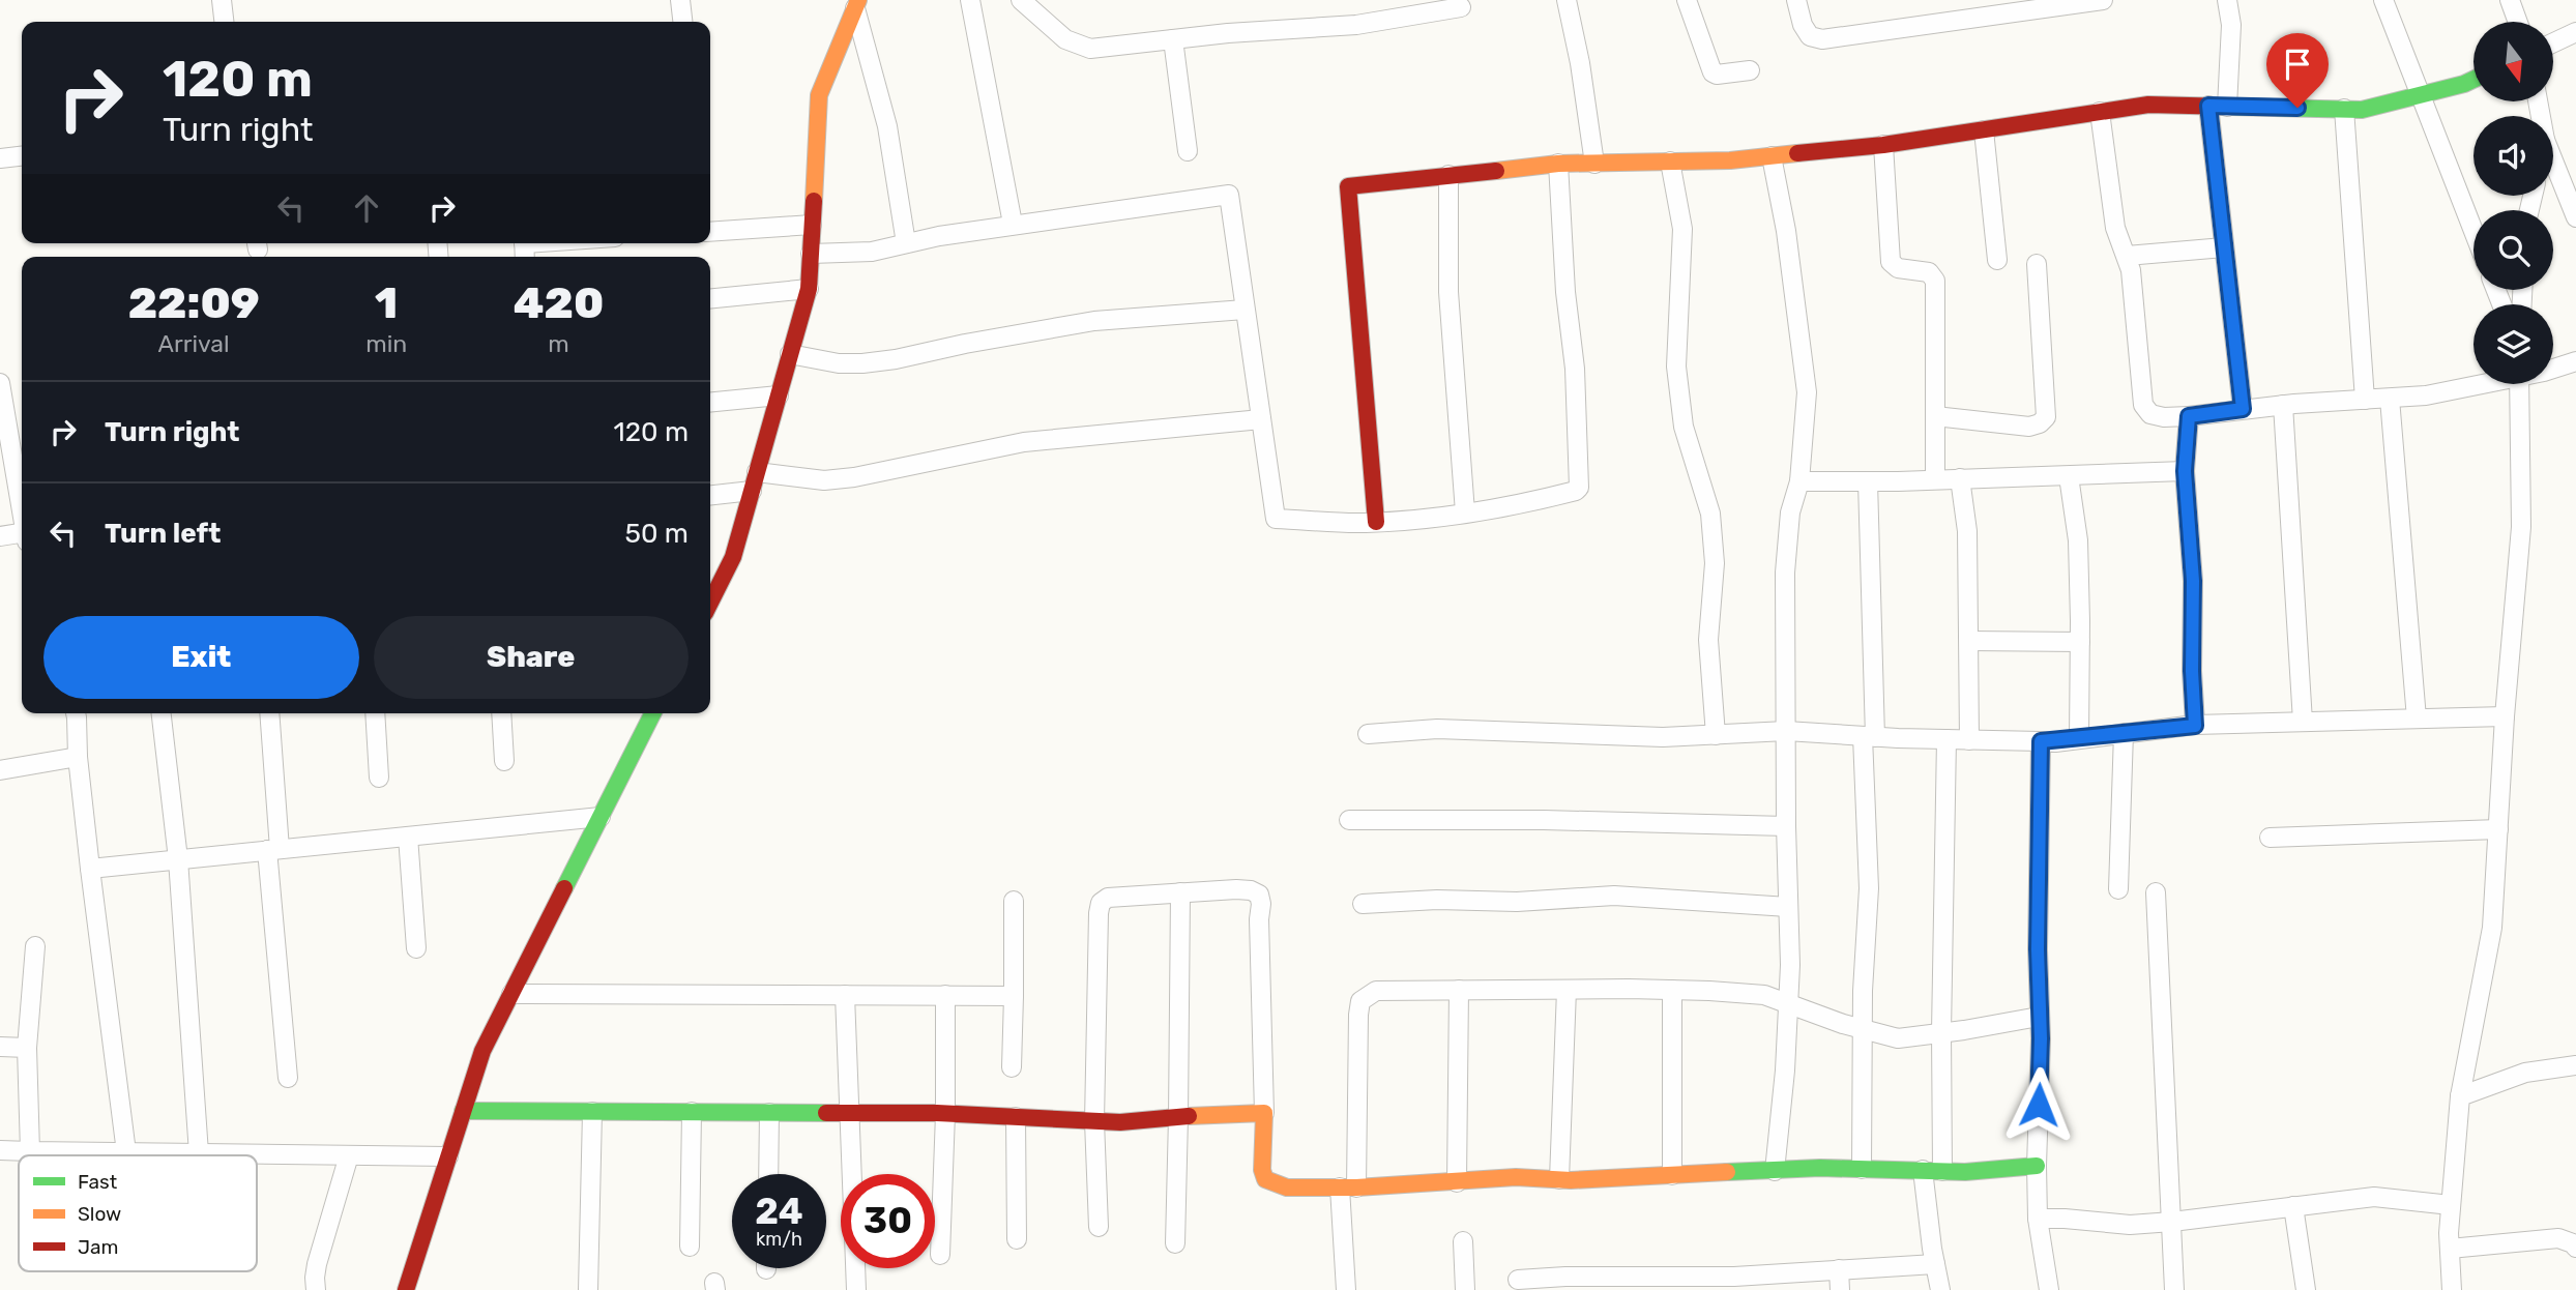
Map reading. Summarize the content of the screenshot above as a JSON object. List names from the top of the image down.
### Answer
{
  "legend": ["Fast", "Slow", "Jam"],
  "north": "bottom",
  "page": {
    "turn": ["120 m", "Turn right"],
    "eta": [
      "22:09",
      "Arrival",
      "1",
      "min",
      "420",
      "m"
    ],
    "list": [
      {
        "name": "Turn right",
        "value": "120 m"
      },
      {
        "name": "Turn left",
        "value": "50 m"
      }
    ],
    "buttons": ["Exit", "Share"],
    "speed": "24 km/h",
    "limit": "30"
  }
}
